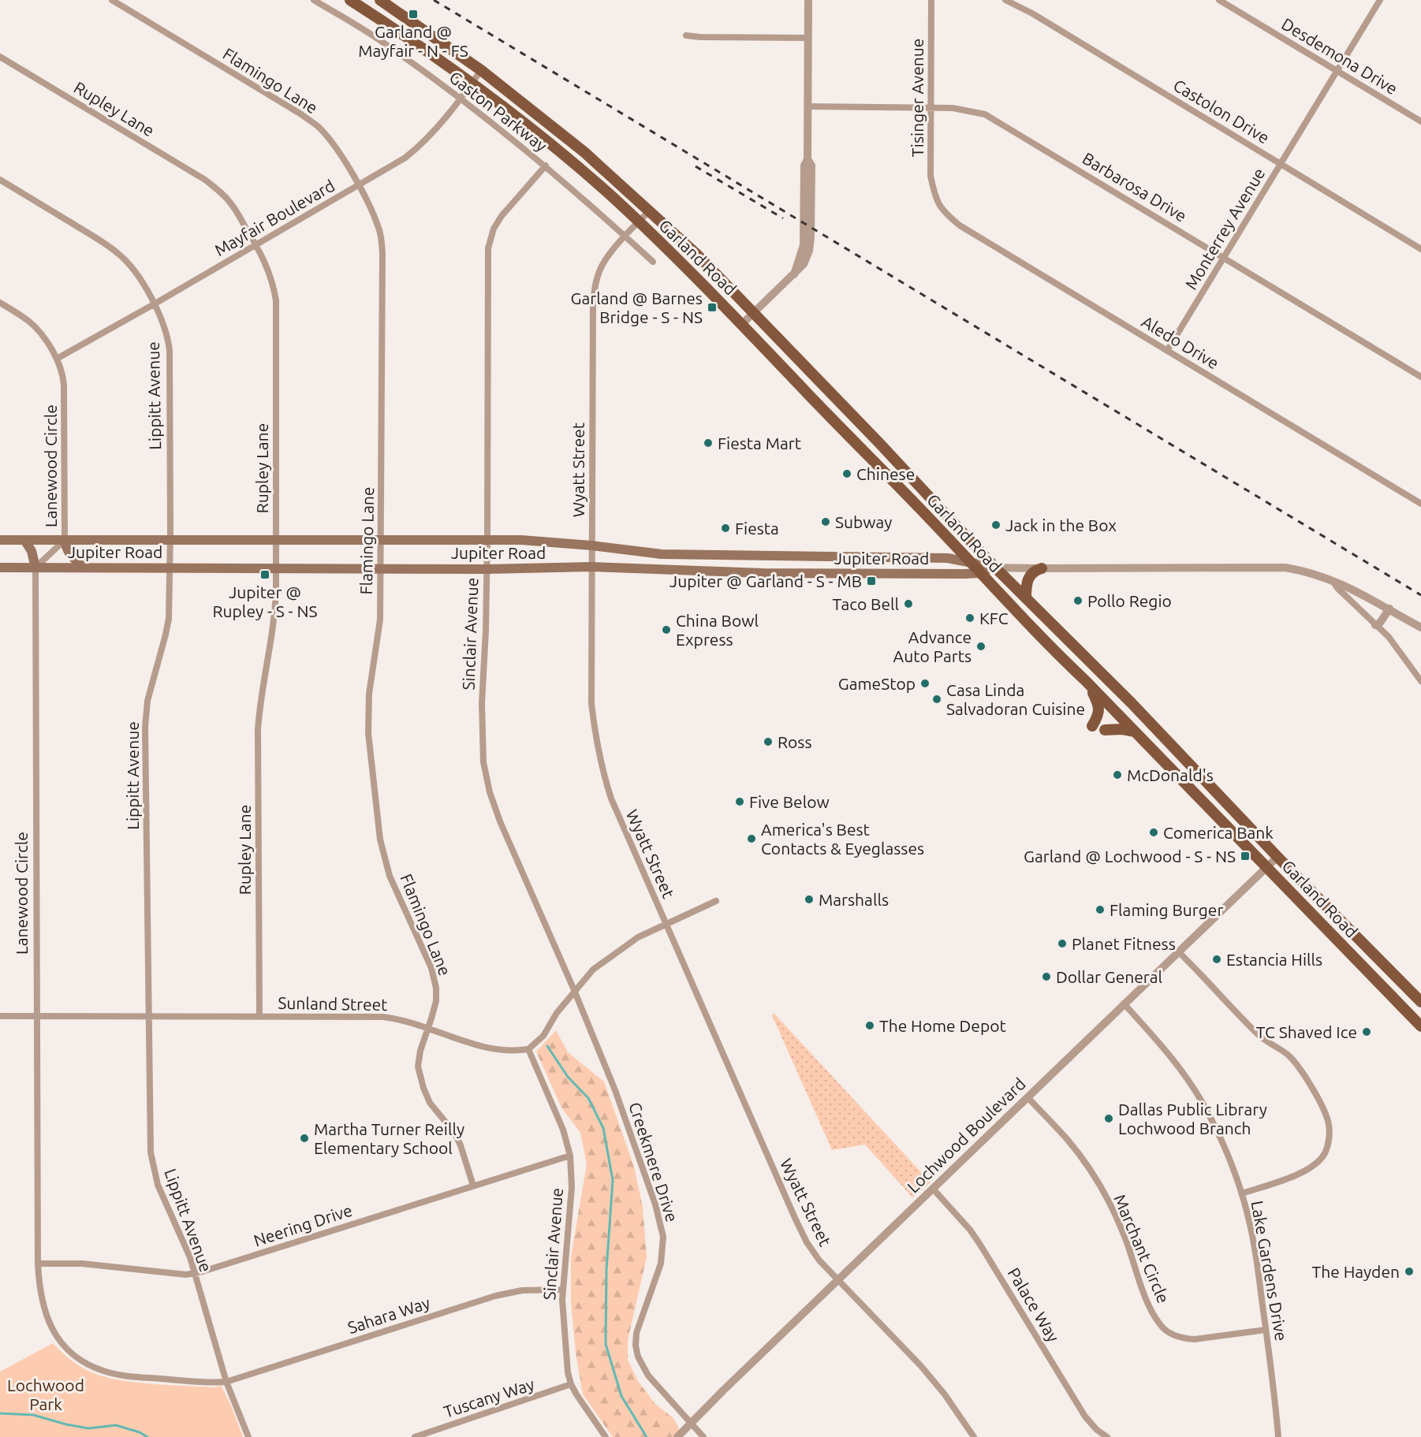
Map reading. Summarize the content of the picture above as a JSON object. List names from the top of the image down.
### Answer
{
  "streets": {
    "main road": ["Garland Road", "Jupiter Road"],
    "street": [
      "Desdemona Drive",
      "Flamingo Lane",
      "Tisinger Avenue",
      "Rupley Lane",
      "Gaston Parkway",
      "Castolon Drive",
      "Barbarosa Drive",
      "Mayfair Boulevard",
      "Monterrey Avenue",
      "Aledo Drive",
      "Lippitt Avenue",
      "Lanewood Circle",
      "Wyatt Street",
      "Sinclair Avenue",
      "Sunland Street",
      "Lochwood Boulevard",
      "Creekmere Drive",
      "Neering Drive",
      "Marchant Circle",
      "Lake Gardens Drive",
      "Palace Way",
      "Sahara Way",
      "Tuscany Way"
    ]
  },
  "crossings": [
    ["Desdemona Drive", "Monterrey Avenue"],
    ["Flamingo Lane", "Mayfair Boulevard"],
    ["Flamingo Lane", "Jupiter Road"],
    ["Flamingo Lane", "Sunland Street"],
    ["Flamingo Lane", "Neering Drive"],
    ["Tisinger Avenue", "Barbarosa Drive"],
    ["Tisinger Avenue", "Aledo Drive"],
    ["Rupley Lane", "Mayfair Boulevard"],
    ["Rupley Lane", "Jupiter Road"],
    ["Rupley Lane", "Sunland Street"],
    ["Gaston Parkway", "Mayfair Boulevard"],
    ["Gaston Parkway", "Wyatt Street"],
    ["Gaston Parkway", "Sinclair Avenue"],
    ["Castolon Drive", "Monterrey Avenue"],
    ["Barbarosa Drive", "Monterrey Avenue"],
    ["Mayfair Boulevard", "Garland Road"],
    ["Mayfair Boulevard", "Lippitt Avenue"],
    ["Mayfair Boulevard", "Lanewood Circle"],
    ["Monterrey Avenue", "Aledo Drive"],
    ["Garland Road", "Wyatt Street"],
    ["Garland Road", "Jupiter Road"],
    ["Garland Road", "Lochwood Boulevard"],
    ["Lippitt Avenue", "Lanewood Circle"],
    ["Lippitt Avenue", "Jupiter Road"],
    ["Lippitt Avenue", "Sunland Street"],
    ["Lippitt Avenue", "Neering Drive"],
    ["Lippitt Avenue", "Sahara Way"],
    ["Lanewood Circle", "Jupiter Road"],
    ["Lanewood Circle", "Sunland Street"],
    ["Lanewood Circle", "Neering Drive"],
    ["Lanewood Circle", "Sahara Way"],
    ["Wyatt Street", "Jupiter Road"],
    ["Wyatt Street", "Lochwood Boulevard"],
    ["Jupiter Road", "Sinclair Avenue"],
    ["Sinclair Avenue", "Sunland Street"],
    ["Sinclair Avenue", "Creekmere Drive"],
    ["Sinclair Avenue", "Neering Drive"],
    ["Sinclair Avenue", "Sahara Way"],
    ["Sinclair Avenue", "Tuscany Way"],
    ["Lochwood Boulevard", "Creekmere Drive"],
    ["Lochwood Boulevard", "Marchant Circle"],
    ["Lochwood Boulevard", "Lake Gardens Drive"],
    ["Lochwood Boulevard", "Palace Way"],
    ["Marchant Circle", "Lake Gardens Drive"]
  ],
  "parks": ["Lochwood Park"],
  "places": {
    "transit": [
      "Garland @ Mayfair - N - FS",
      "Garland @ Barnes Bridge - S - NS",
      "Jupiter @ Rupley - S - NS",
      "Jupiter @ Garland - S - MB",
      "Garland @ Lochwood - S - NS"
    ],
    "other": [
      "Fiesta Mart",
      "Chinese",
      "Subway",
      "Jack in the Box",
      "Fiesta",
      "Pollo Regio",
      "Taco Bell",
      "KFC",
      "China Bowl Express",
      "Advance Auto Parts",
      "GameStop",
      "Casa Linda Salvadoran Cuisine",
      "Ross",
      "McDonald's",
      "Five Below",
      "Comerica Bank",
      "America's Best Contacts & Eyeglasses",
      "Marshalls",
      "Flaming Burger",
      "Planet Fitness",
      "Estancia Hills",
      "Dollar General",
      "The Home Depot",
      "TC Shaved Ice",
      "Dallas Public Library Lochwood Branch",
      "Martha Turner Reilly Elementary School",
      "The Hayden"
    ]
  }
}
